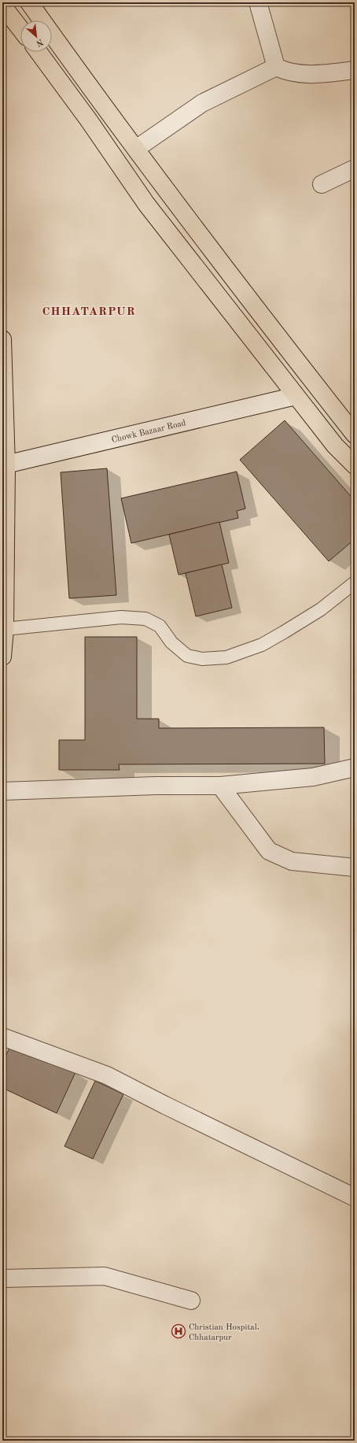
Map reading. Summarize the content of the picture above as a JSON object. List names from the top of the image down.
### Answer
{
  "streets": {
    "street": ["Chowk Bazaar Road"]
  },
  "districts": ["CHHATARPUR"],
  "places": {
    "hospital": ["Christian Hospital, Chhatarpur"]
  },
  "north": "bottom right"
}
